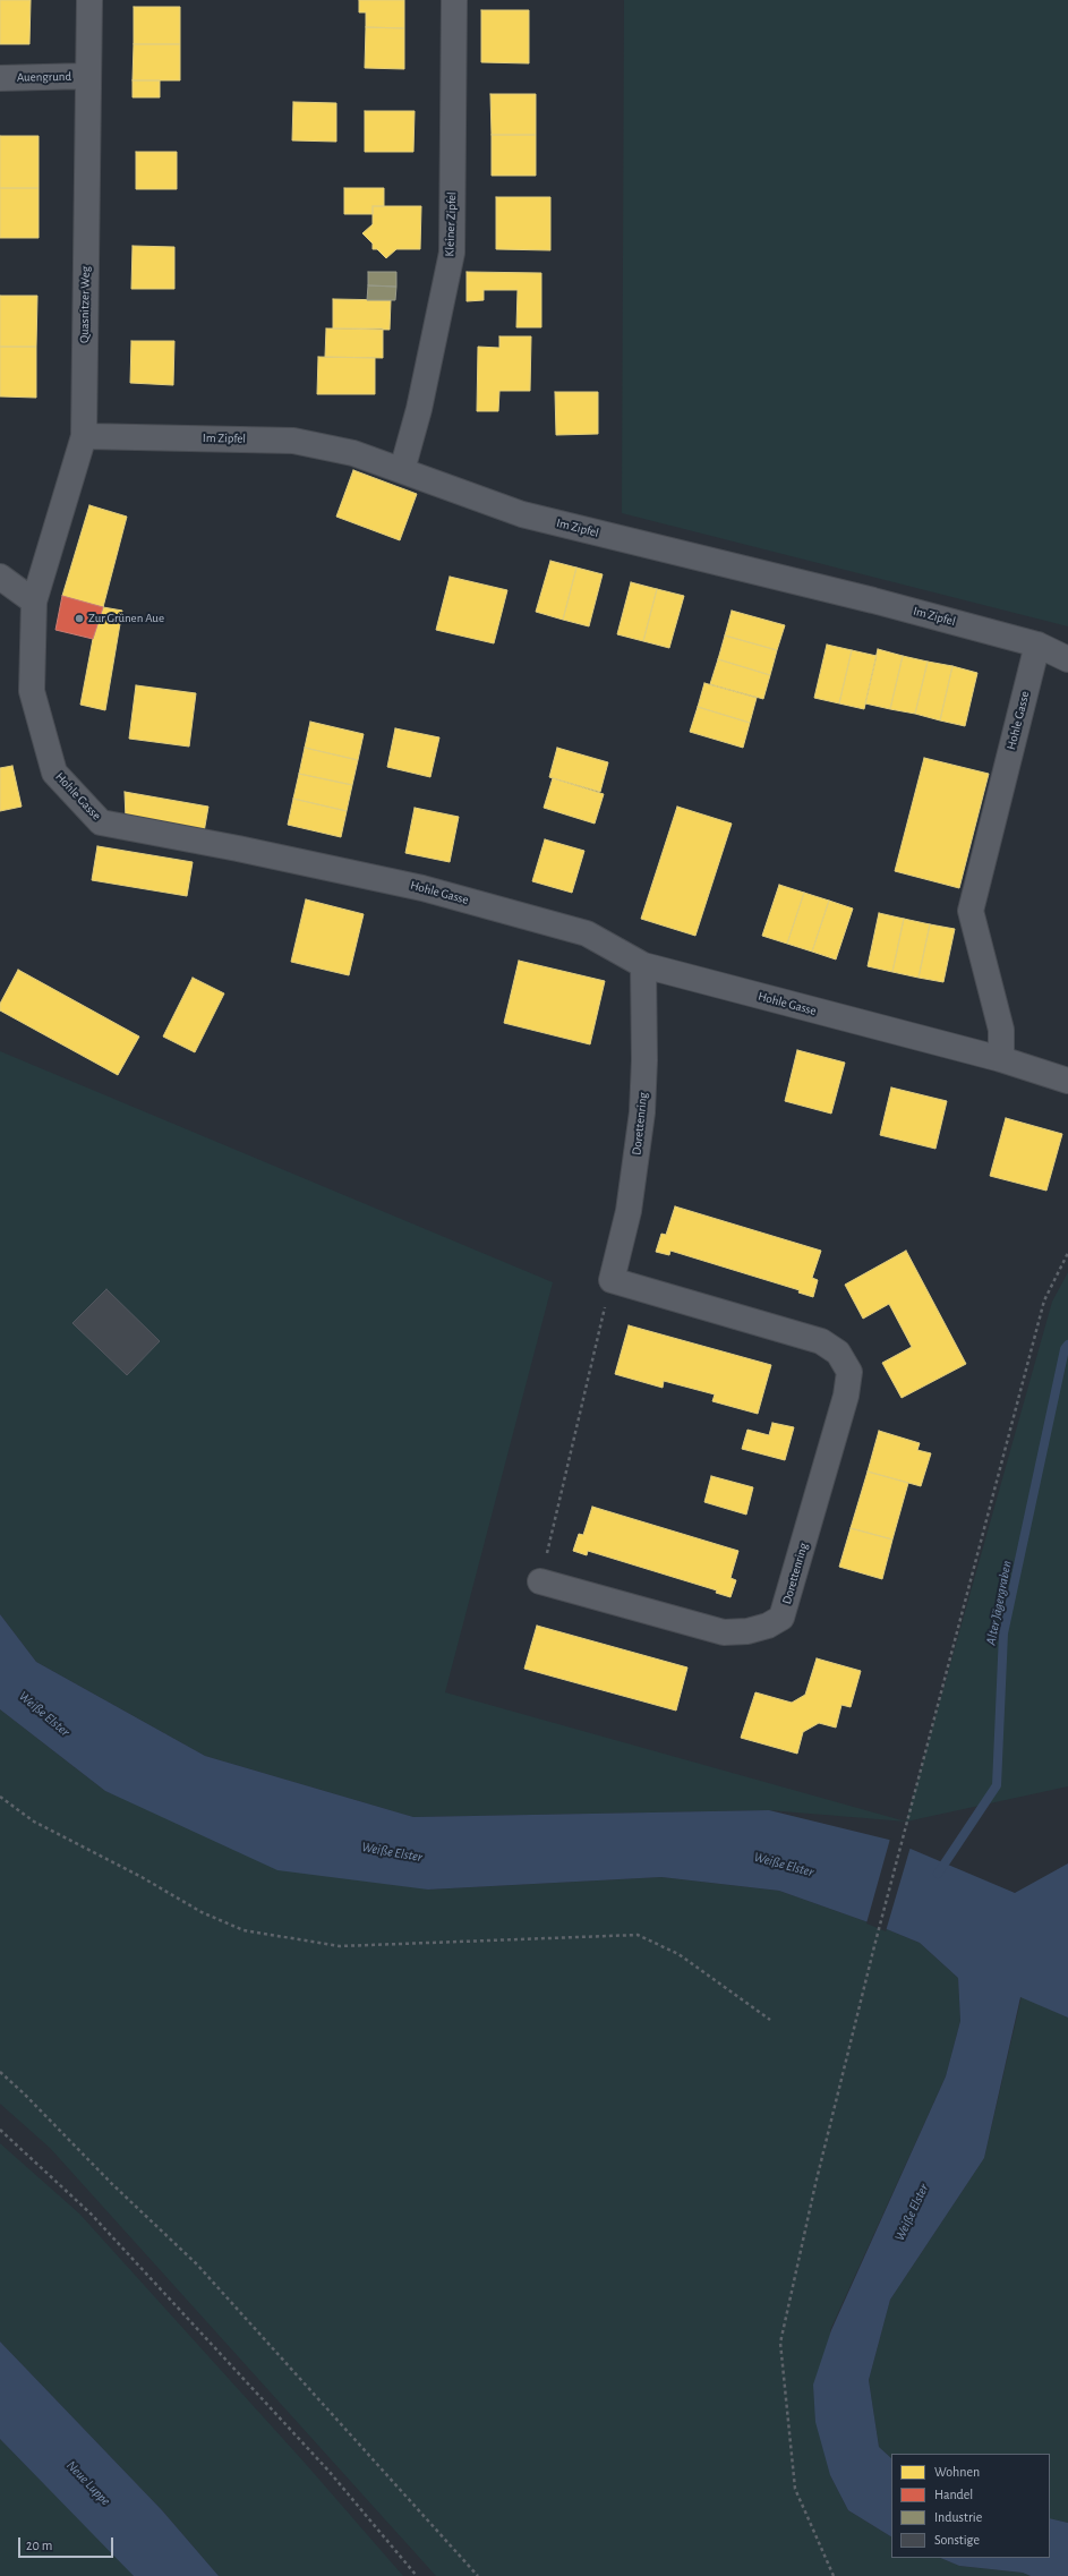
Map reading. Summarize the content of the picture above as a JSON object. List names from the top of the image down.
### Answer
{
  "streets": {
    "street": [
      "Auengrund",
      "Kleiner Zipfel",
      "Quasnitzer Weg",
      "Im Zipfel",
      "Hohle Gasse",
      "Dorettenring"
    ]
  },
  "crossings": [
    ["Auengrund", "Quasnitzer Weg"],
    ["Kleiner Zipfel", "Im Zipfel"],
    ["Quasnitzer Weg", "Im Zipfel"],
    ["Quasnitzer Weg", "Hohle Gasse"],
    ["Im Zipfel", "Hohle Gasse"],
    ["Hohle Gasse", "Dorettenring"]
  ],
  "water": ["Alter Jägergraben", "Weiße Elster", "Neue Luppe"],
  "places": ["Zur Grünen Aue"],
  "legend": [
    "Wohnen",
    "Handel",
    "Industrie",
    "Sonstige"
  ],
  "scale_bar": "20 m"
}
